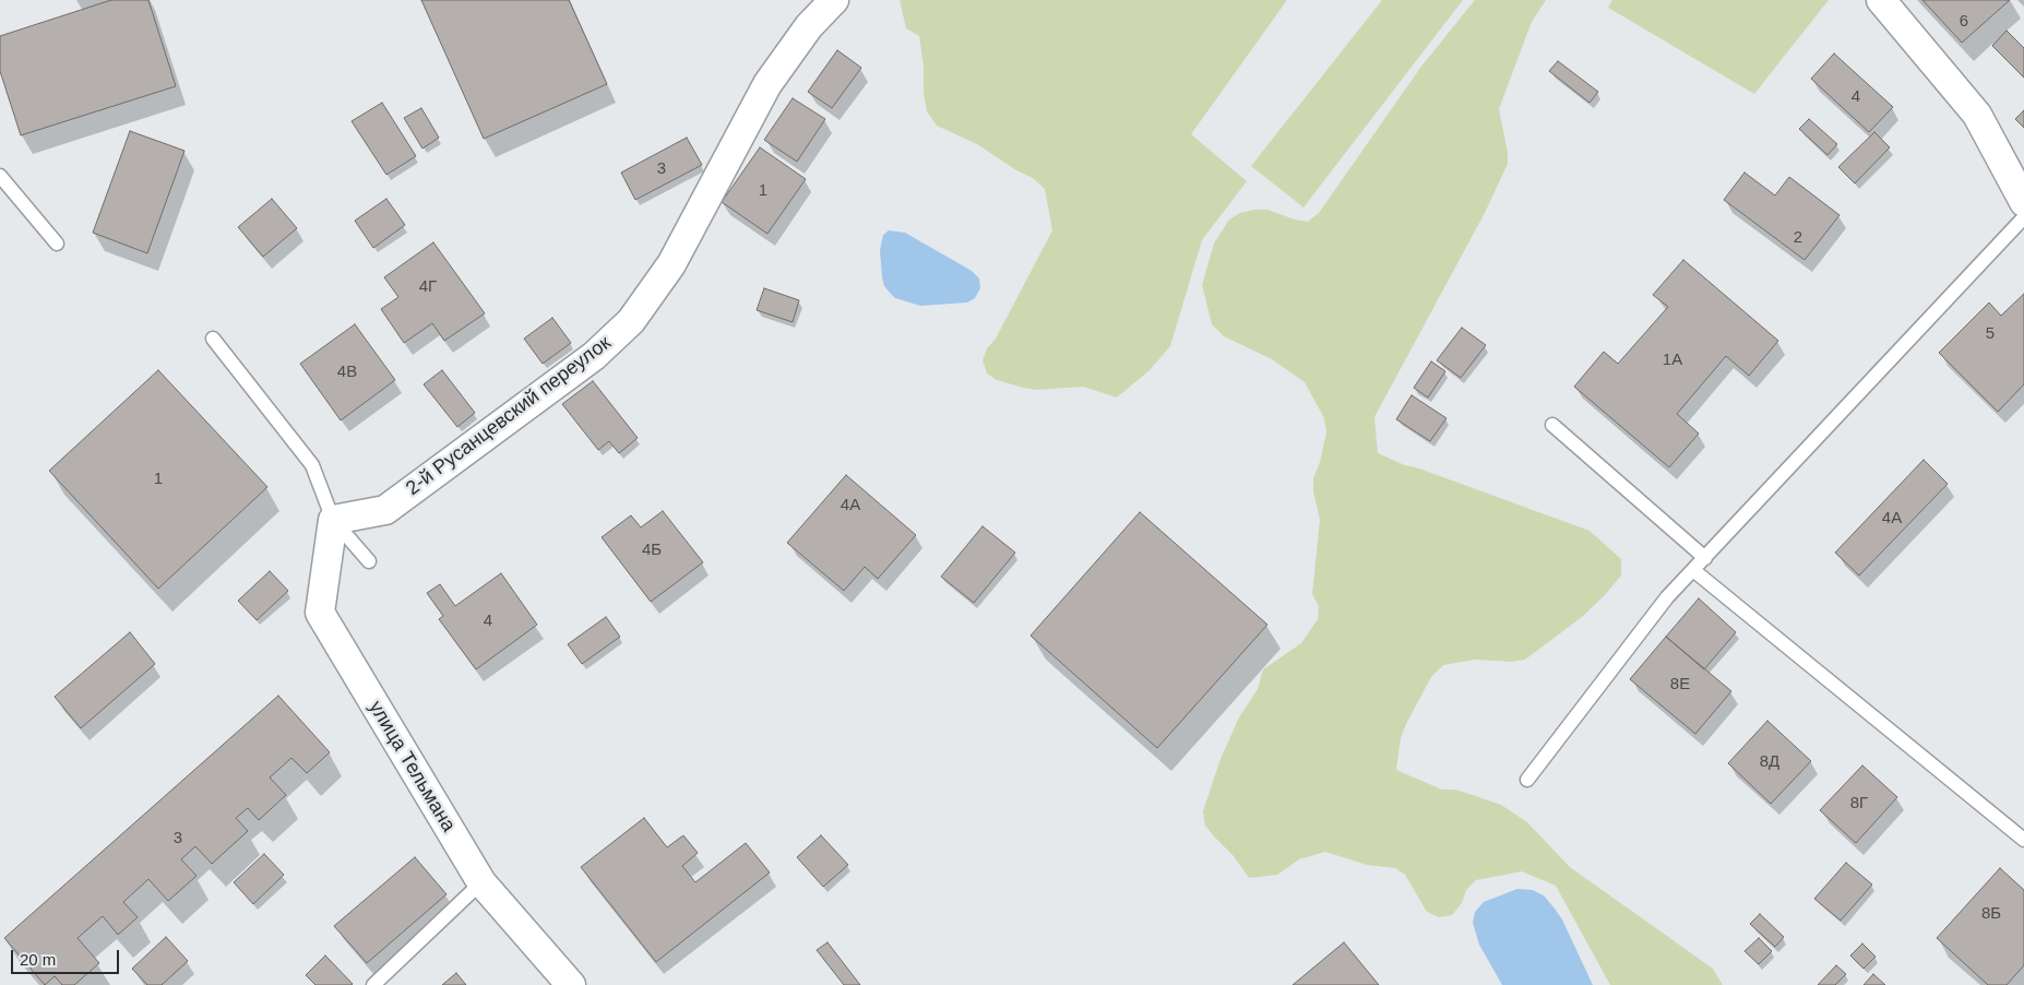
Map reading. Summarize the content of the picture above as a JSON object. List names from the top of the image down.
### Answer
{
  "streets": {
    "street": ["2-й Русанцевский переулок", "улица Тельмана"]
  },
  "crossings": [
    ["2-й Русанцевский переулок", "улица Тельмана"]
  ],
  "house_numbers": [
    "6",
    "4",
    "3",
    "1",
    "2",
    "4Г",
    "5",
    "1А",
    "4В",
    "1",
    "4А",
    "4А",
    "4Б",
    "4",
    "8Е",
    "8Д",
    "8Г",
    "3",
    "8Б"
  ],
  "scale_bar": "20 m"
}
